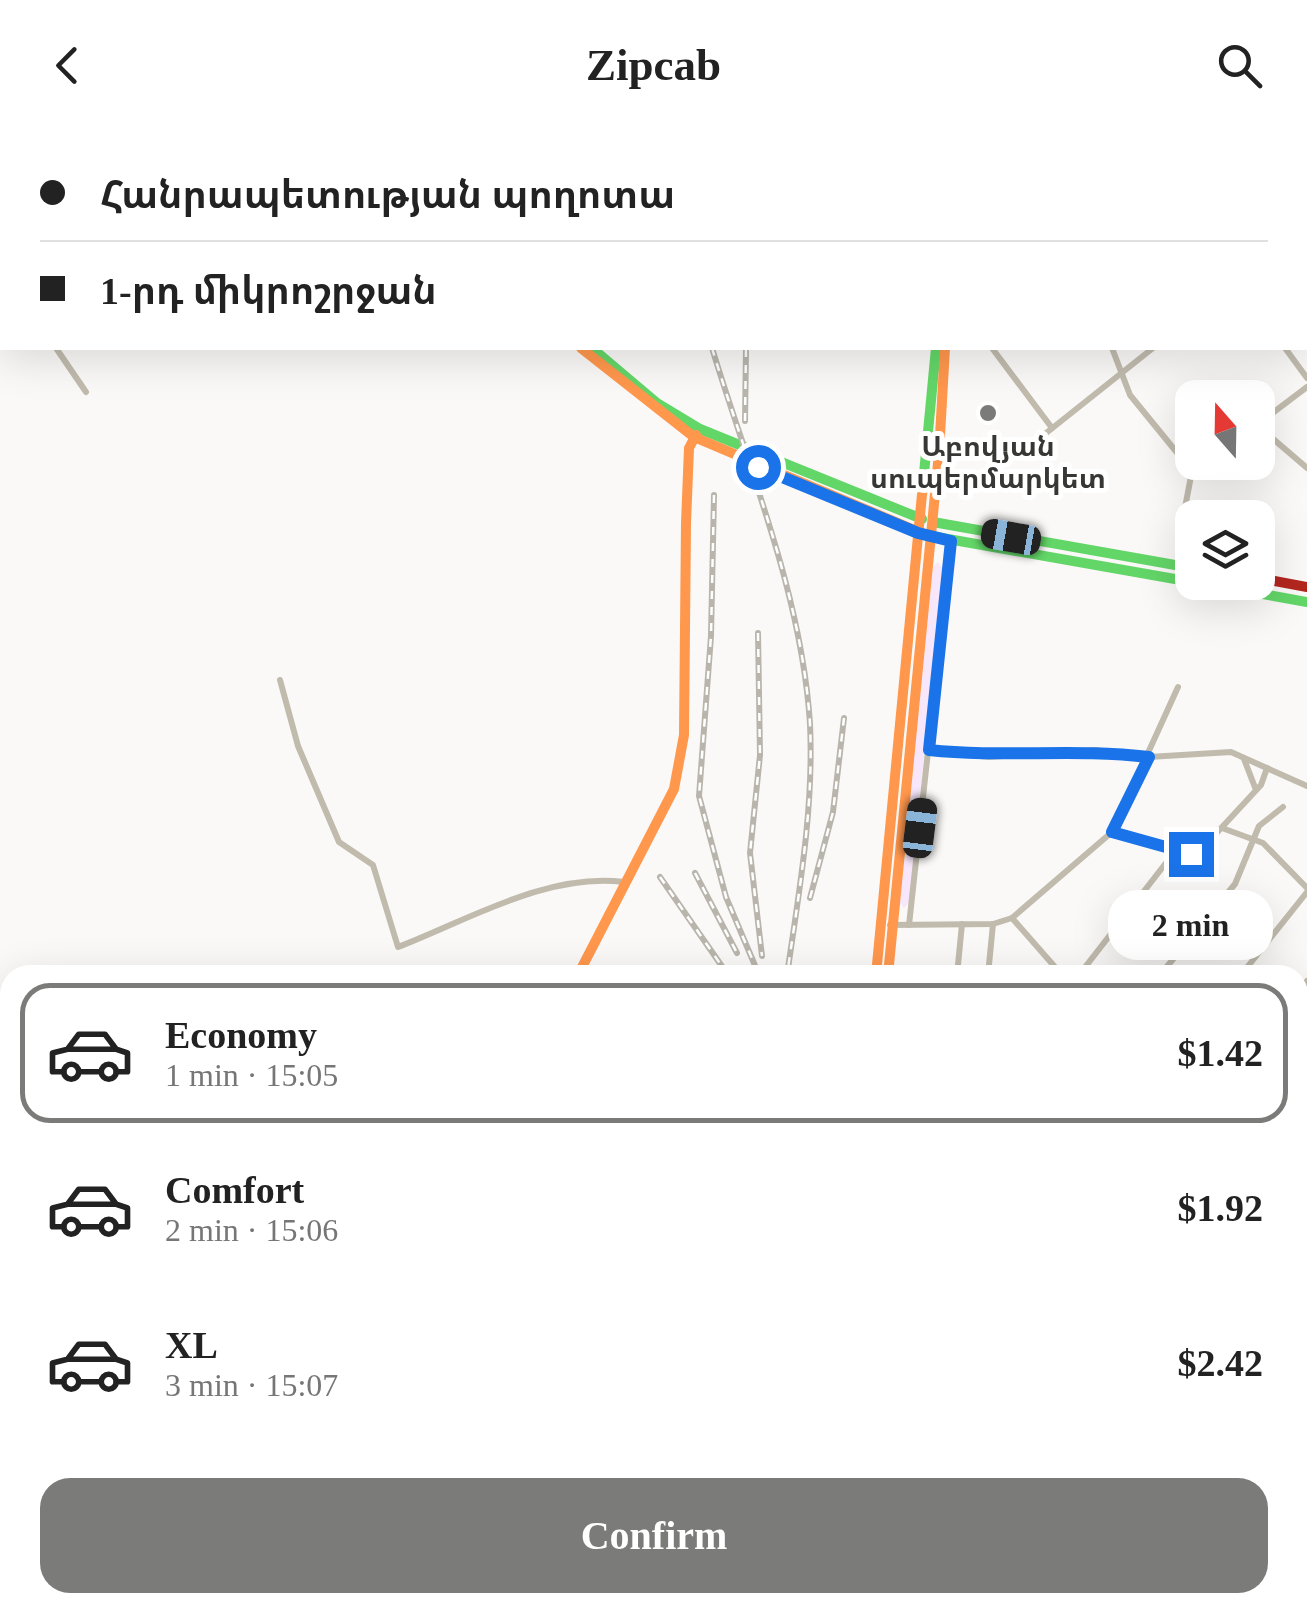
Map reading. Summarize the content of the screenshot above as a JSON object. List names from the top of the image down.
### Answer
{
  "places": ["Աբովյան սուպերմարկետ"],
  "north": "top",
  "page": {
    "header": "Zipcab",
    "banner": ["Հանրապետության պողոտա", "1-րդ միկրոշրջան"],
    "bubble": "2 min",
    "list": [
      {
        "name": "Economy",
        "note": "1 min · 15:05",
        "value": "$1.42"
      },
      {
        "name": "Comfort",
        "note": "2 min · 15:06",
        "value": "$1.92"
      },
      {
        "name": "XL",
        "note": "3 min · 15:07",
        "value": "$2.42"
      }
    ],
    "buttons": "Confirm"
  }
}
